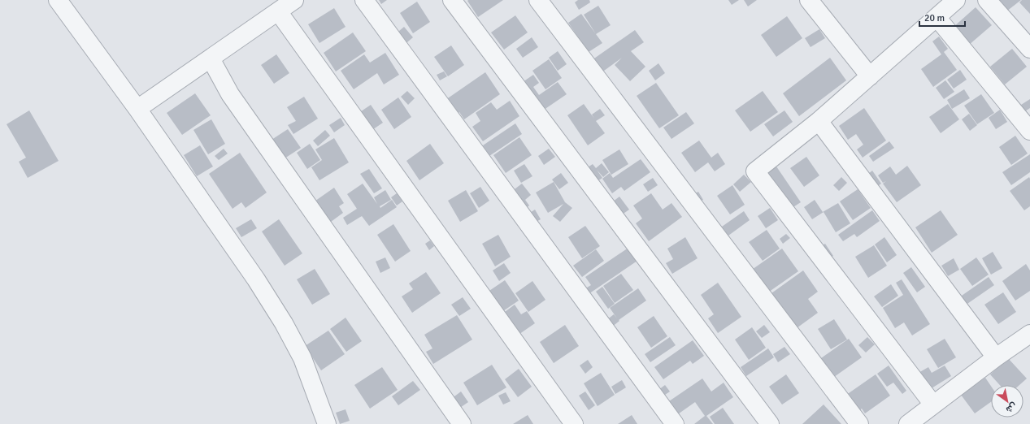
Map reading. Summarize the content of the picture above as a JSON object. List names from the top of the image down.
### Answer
{
  "scale_bar": "20 m",
  "north": "bottom right"
}
